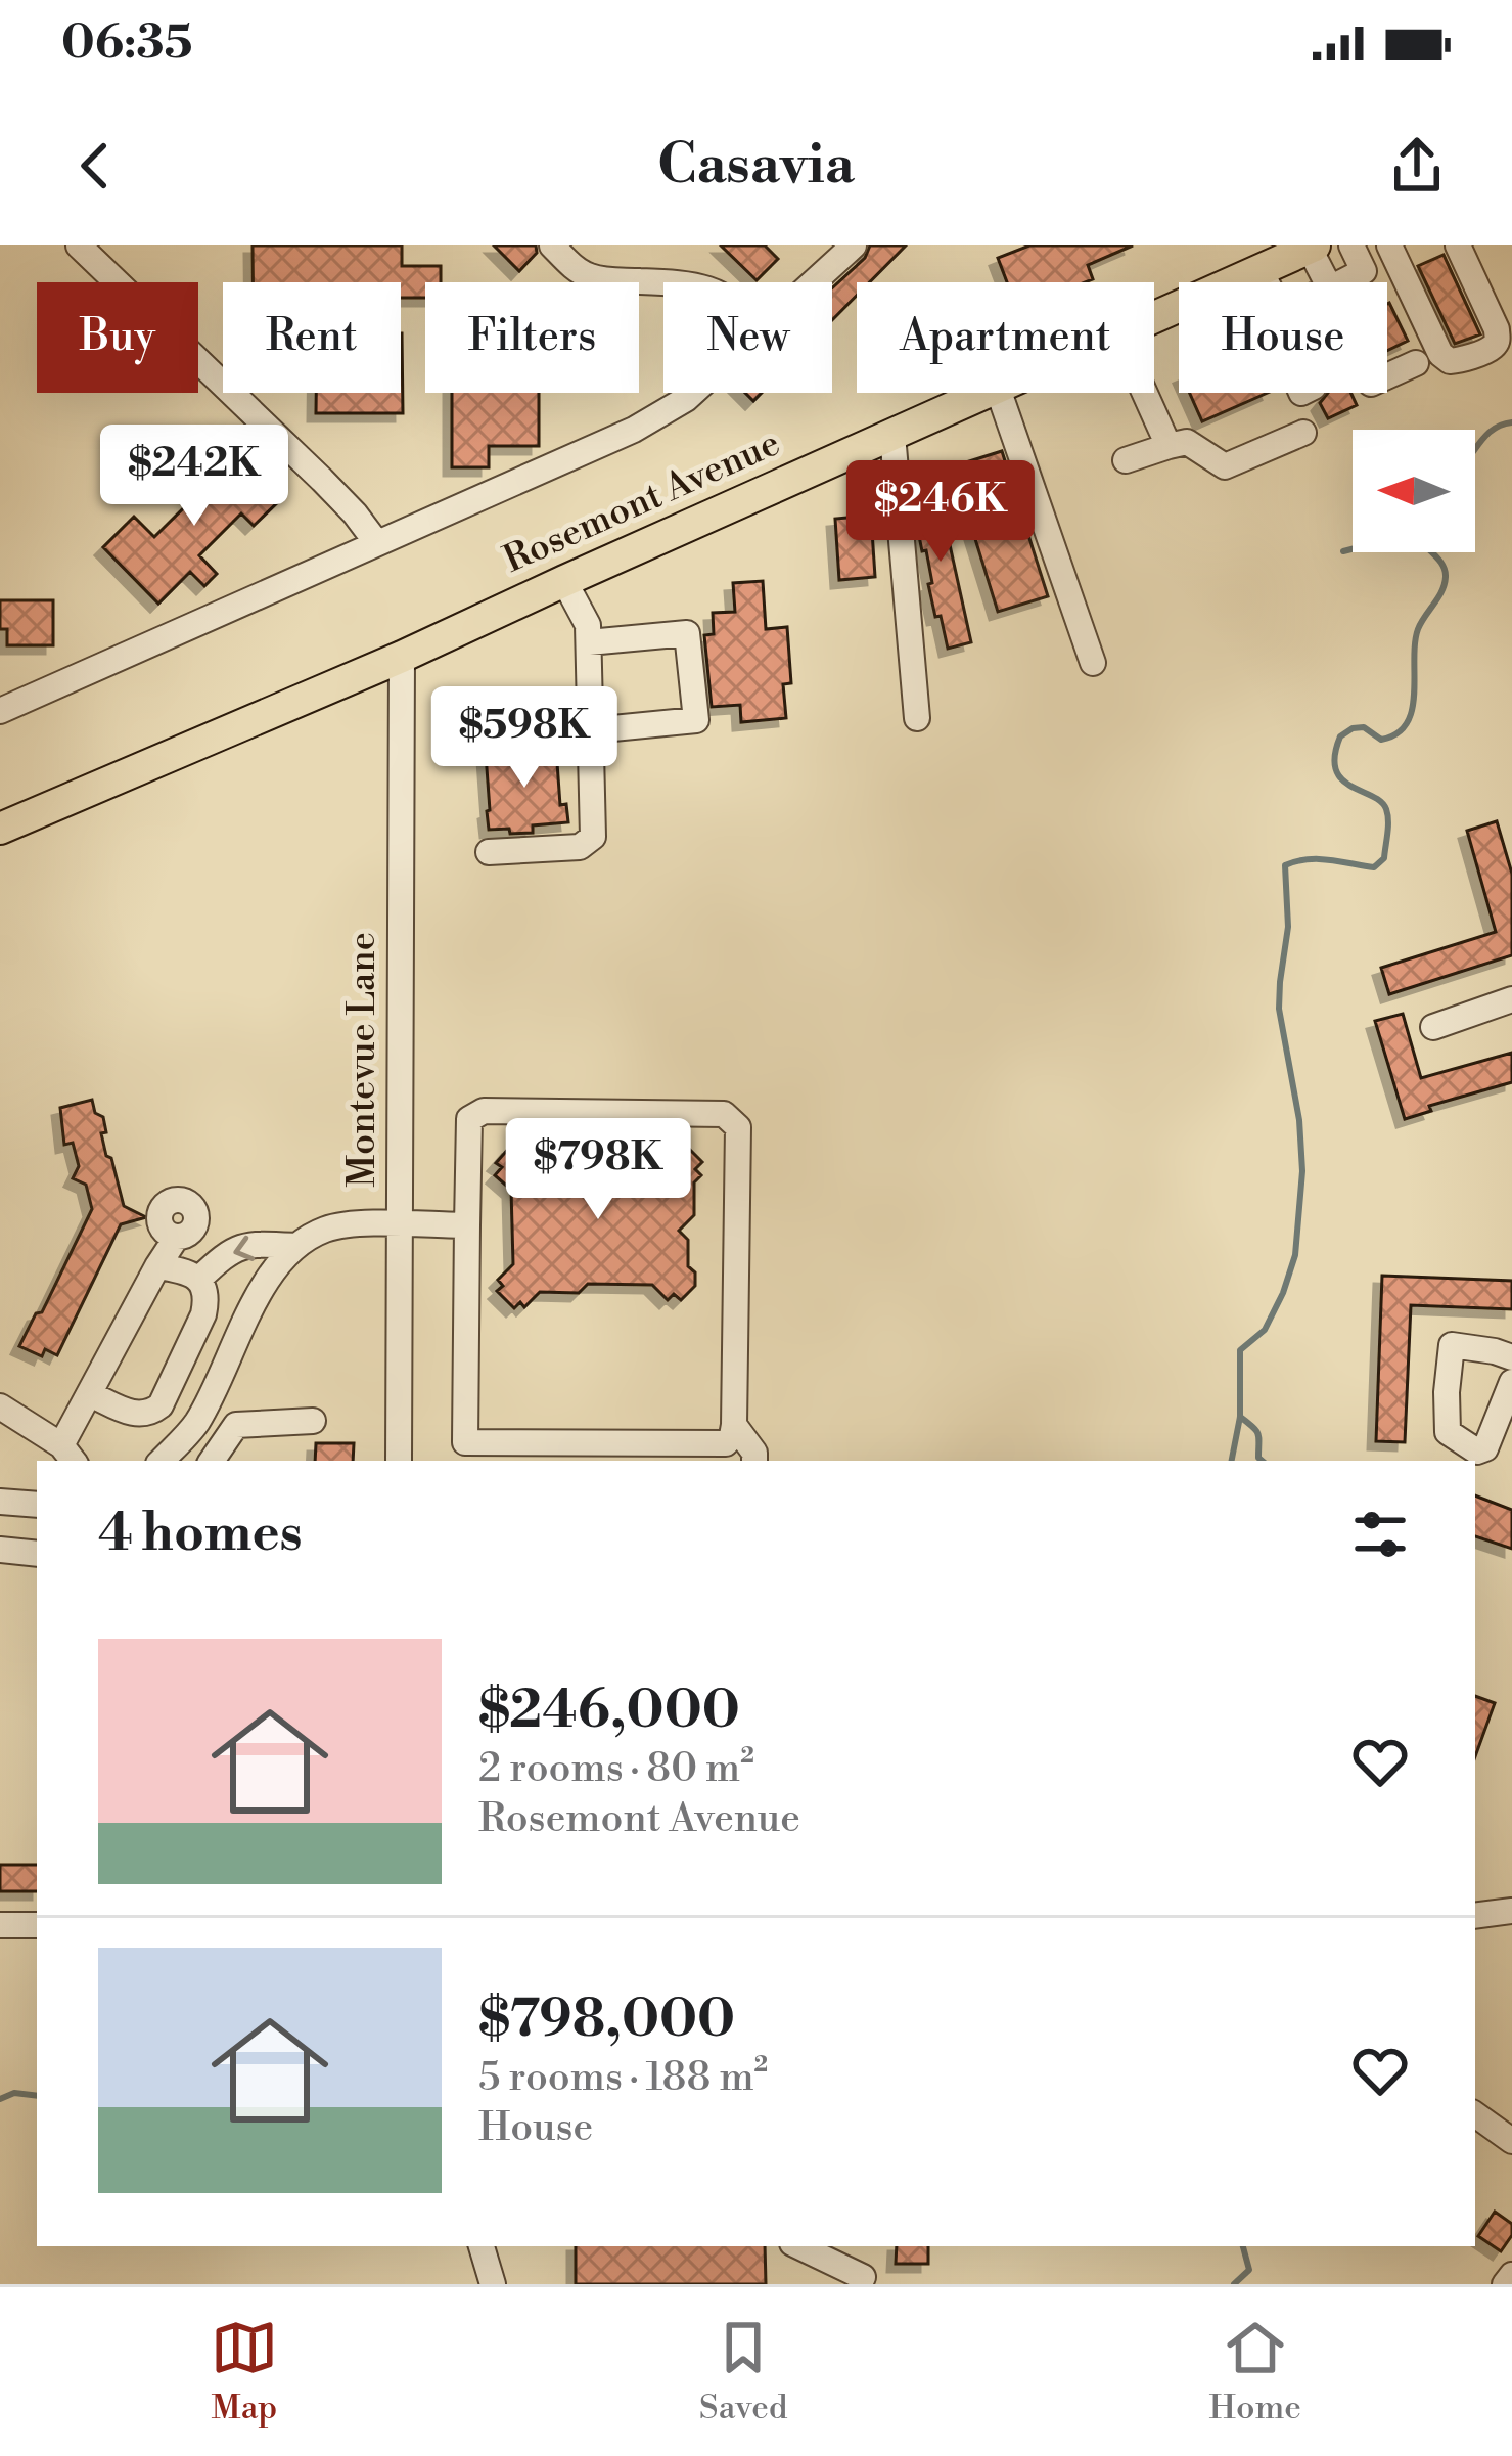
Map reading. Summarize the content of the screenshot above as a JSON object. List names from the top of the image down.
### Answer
{
  "streets": {
    "main road": ["Rosemont Avenue"],
    "street": ["Montevue Lane"]
  },
  "crossings": [
    ["Rosemont Avenue", "Montevue Lane"]
  ],
  "north": "left",
  "page": {
    "status": "06:35",
    "header": "Casavia",
    "chip": [
      "Buy",
      "Rent",
      "Filters",
      "New",
      "Apartment",
      "House"
    ],
    "price": [
      "$242K",
      "$246K",
      "$598K",
      "$798K"
    ],
    "heading": "4 homes",
    "list": [
      {
        "name": "$246,000",
        "note": "2 rooms · 80 m² · Rosemont Avenue"
      },
      {
        "name": "$798,000",
        "note": "5 rooms · 188 m² · House"
      }
    ],
    "tabs": ["Map", "Saved", "Home"]
  }
}
